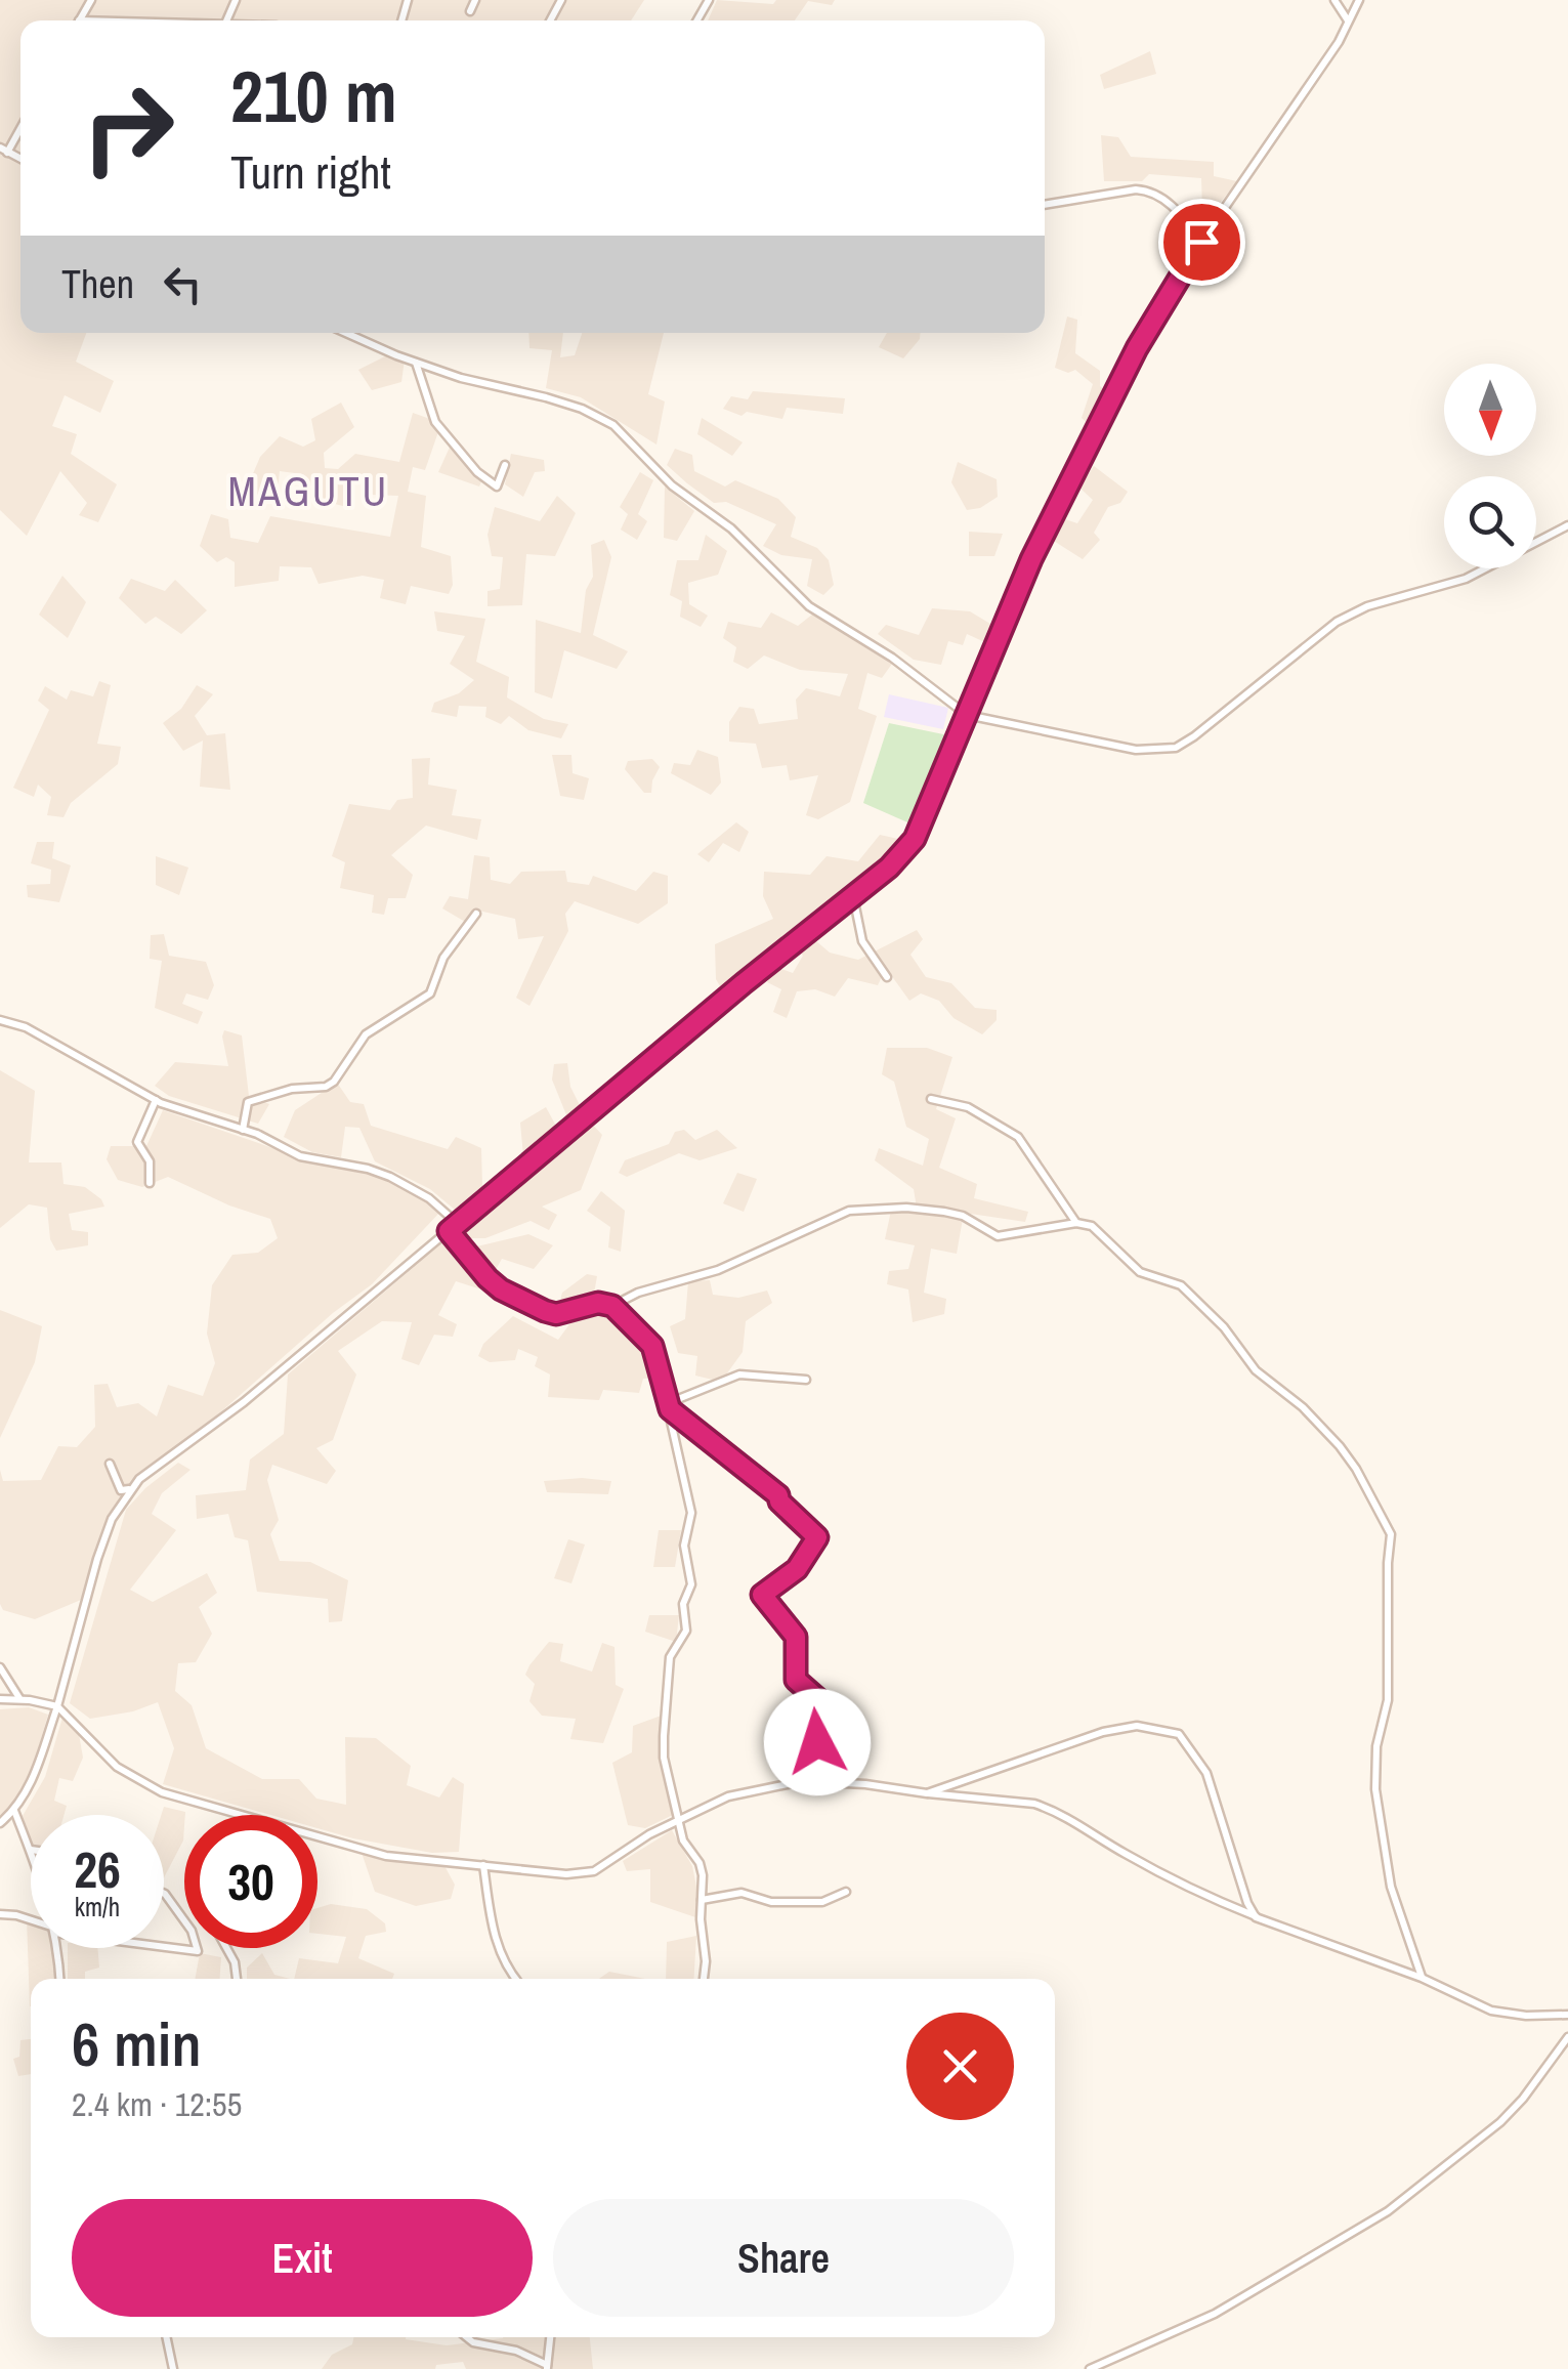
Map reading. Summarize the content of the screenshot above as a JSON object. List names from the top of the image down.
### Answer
{
  "districts": ["MAGUTU"],
  "north": "bottom",
  "page": {
    "turn": ["210 m", "Turn right"],
    "then": "Then",
    "speed": "26 km/h",
    "limit": "30",
    "heading": ["6 min", "2.4 km · 12:55"],
    "buttons": ["Exit", "Share"]
  }
}
